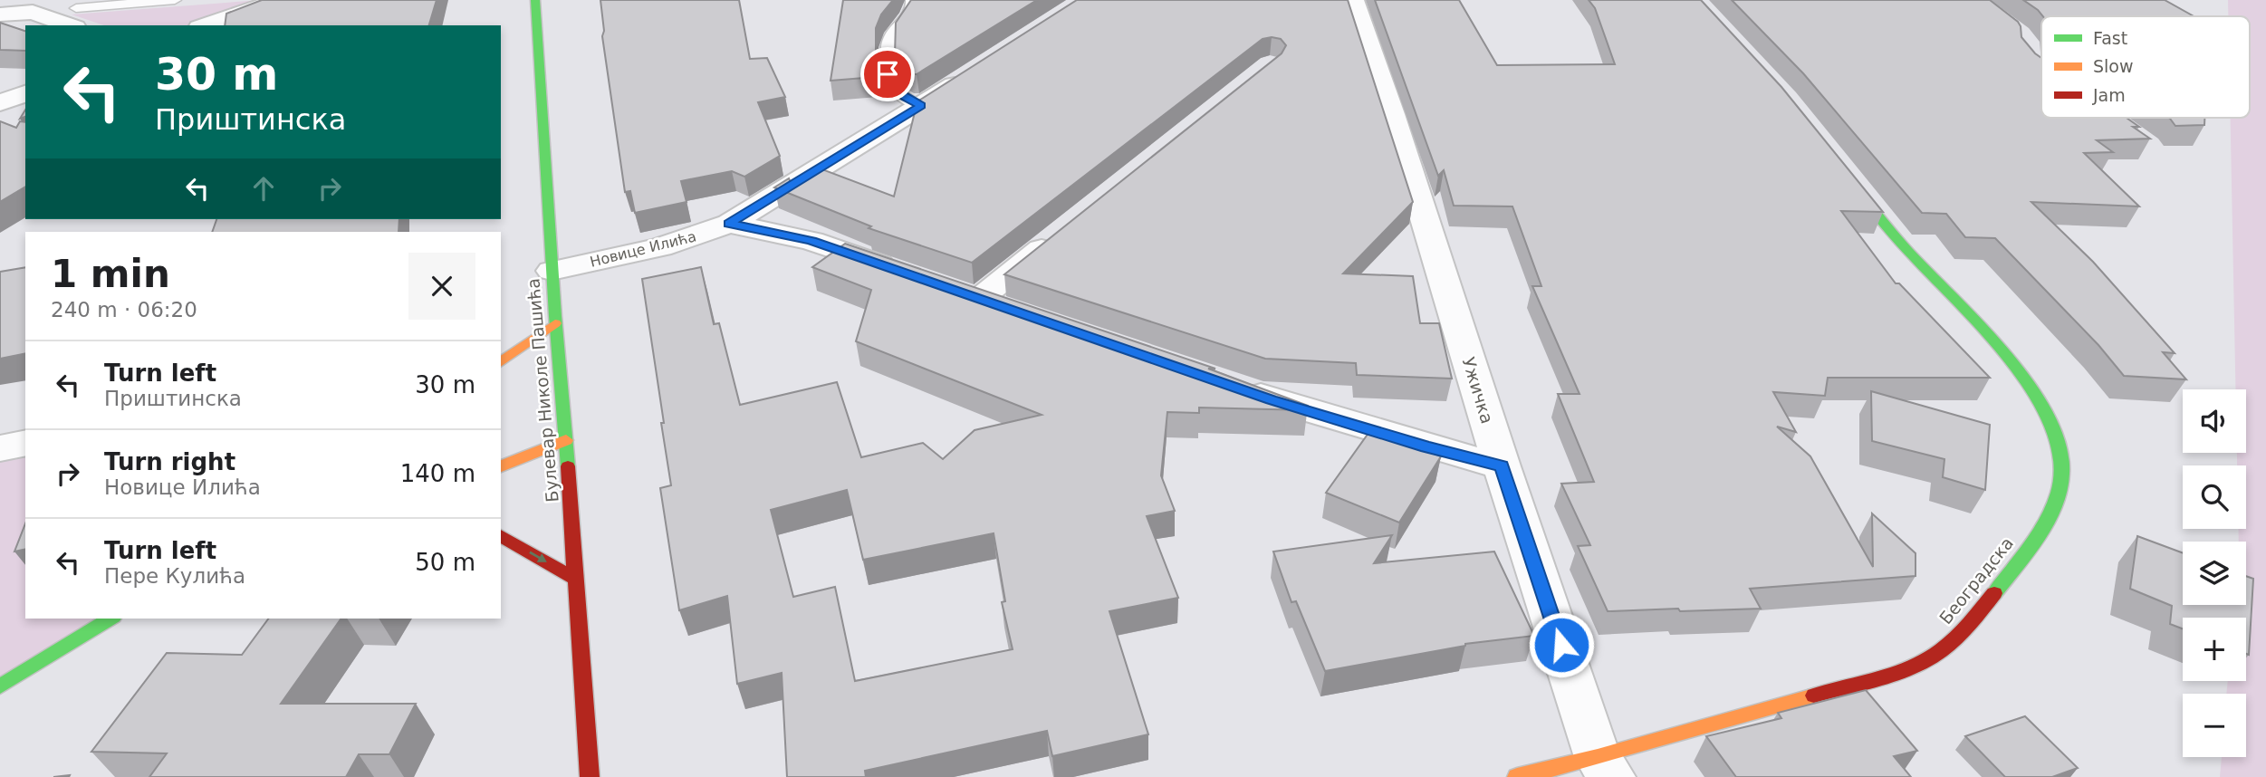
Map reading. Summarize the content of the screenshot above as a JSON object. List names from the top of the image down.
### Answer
{
  "streets": {
    "street": [
      "Новице Илића",
      "Булевар Николе Пашића",
      "Ужичка",
      "Београдска"
    ]
  },
  "crossings": [
    ["Новице Илића", "Булевар Николе Пашића"],
    ["Ужичка", "Београдска"]
  ],
  "legend": ["Fast", "Slow", "Jam"],
  "page": {
    "turn": ["30 m", "Приштинска"],
    "heading": ["1 min", "240 m · 06:20"],
    "list": [
      {
        "name": "Turn left",
        "note": "Приштинска",
        "value": "30 m"
      },
      {
        "name": "Turn right",
        "note": "Новице Илића",
        "value": "140 m"
      },
      {
        "name": "Turn left",
        "note": "Пере Кулића",
        "value": "50 m"
      }
    ],
    "map_buttons": ["+", "−"]
  }
}
